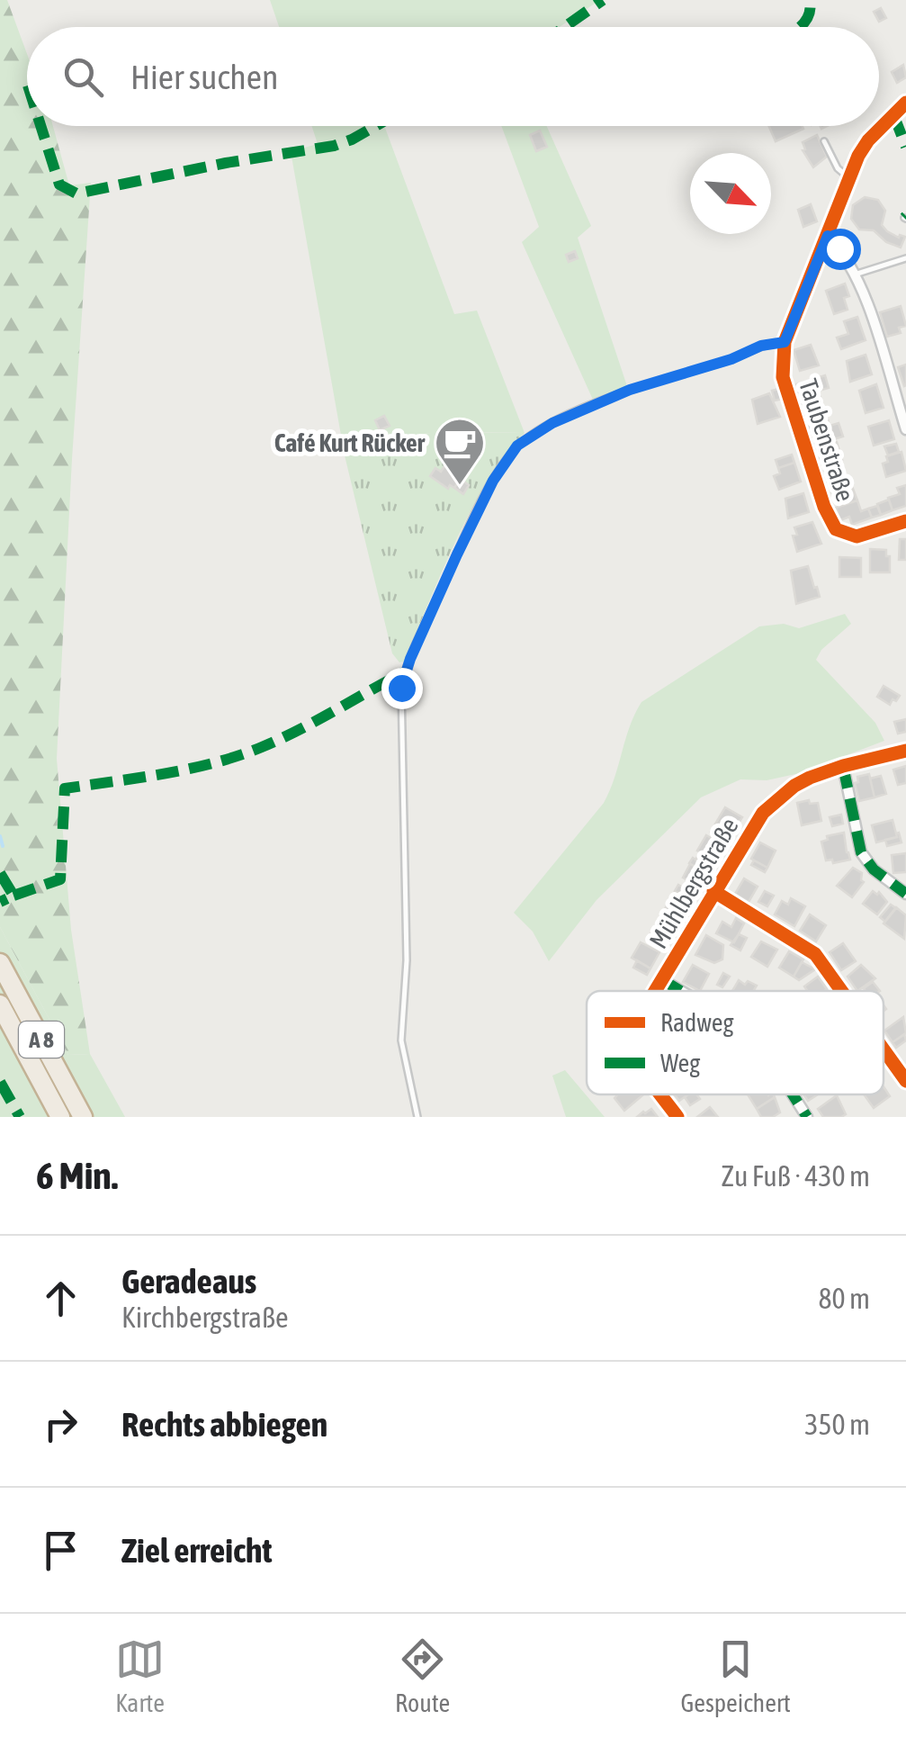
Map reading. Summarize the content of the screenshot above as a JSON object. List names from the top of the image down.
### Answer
{
  "streets": {
    "highway": ["A 8"],
    "street": ["Taubenstraße", "Mühlbergstraße"]
  },
  "places": {
    "cafe": ["Café Kurt Rücker"]
  },
  "legend": ["Radweg", "Weg"],
  "north": "bottom right",
  "page": {
    "search": "Hier suchen",
    "heading": ["6 Min.", "Zu Fuß · 430 m"],
    "list": [
      ["Geradeaus", "Kirchbergstraße", "80 m"],
      ["Rechts abbiegen", "350 m"],
      "Ziel erreicht"
    ],
    "nav": ["Karte", "Route", "Gespeichert"]
  }
}
